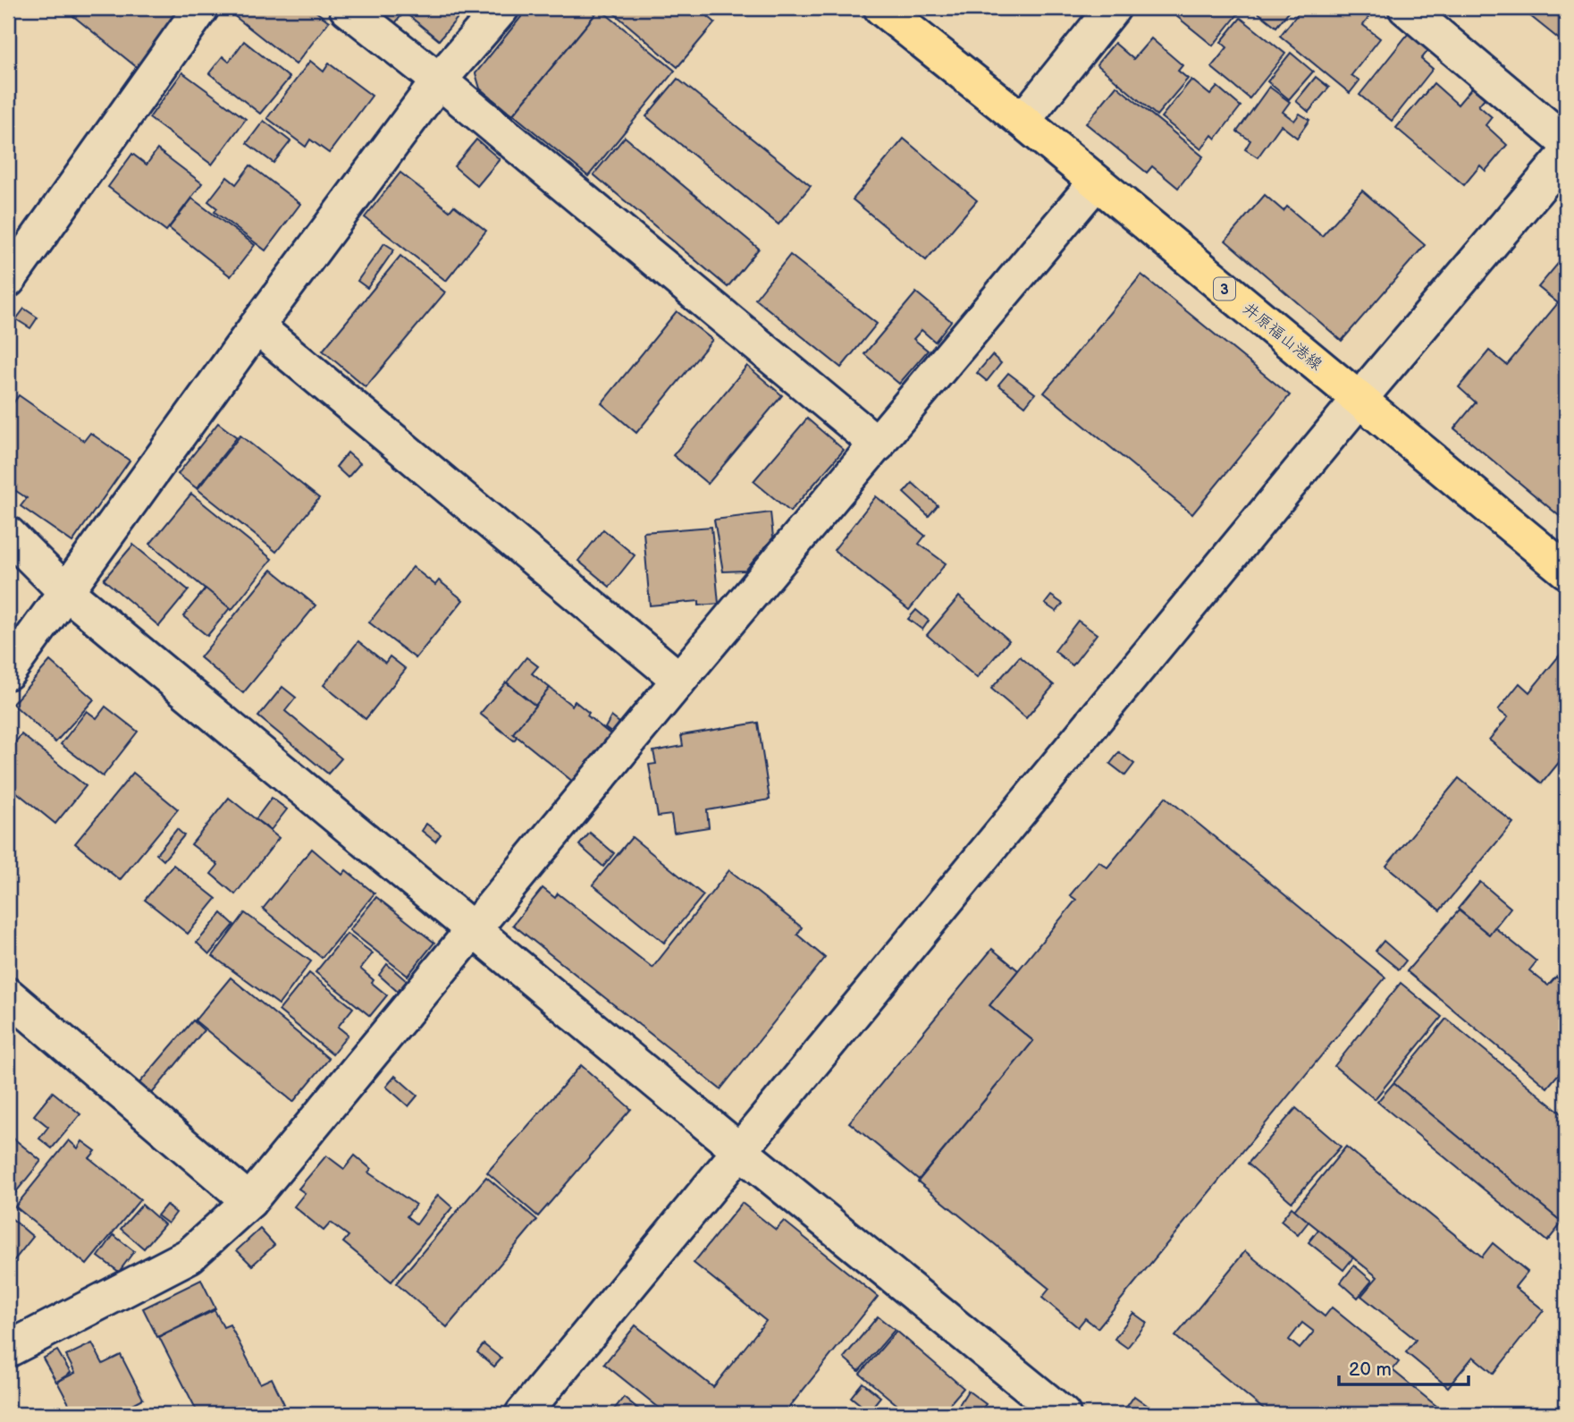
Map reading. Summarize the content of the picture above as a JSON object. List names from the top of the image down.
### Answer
{
  "streets": {
    "main road": ["3", "井原福山港線"]
  },
  "scale_bar": "20 m"
}
